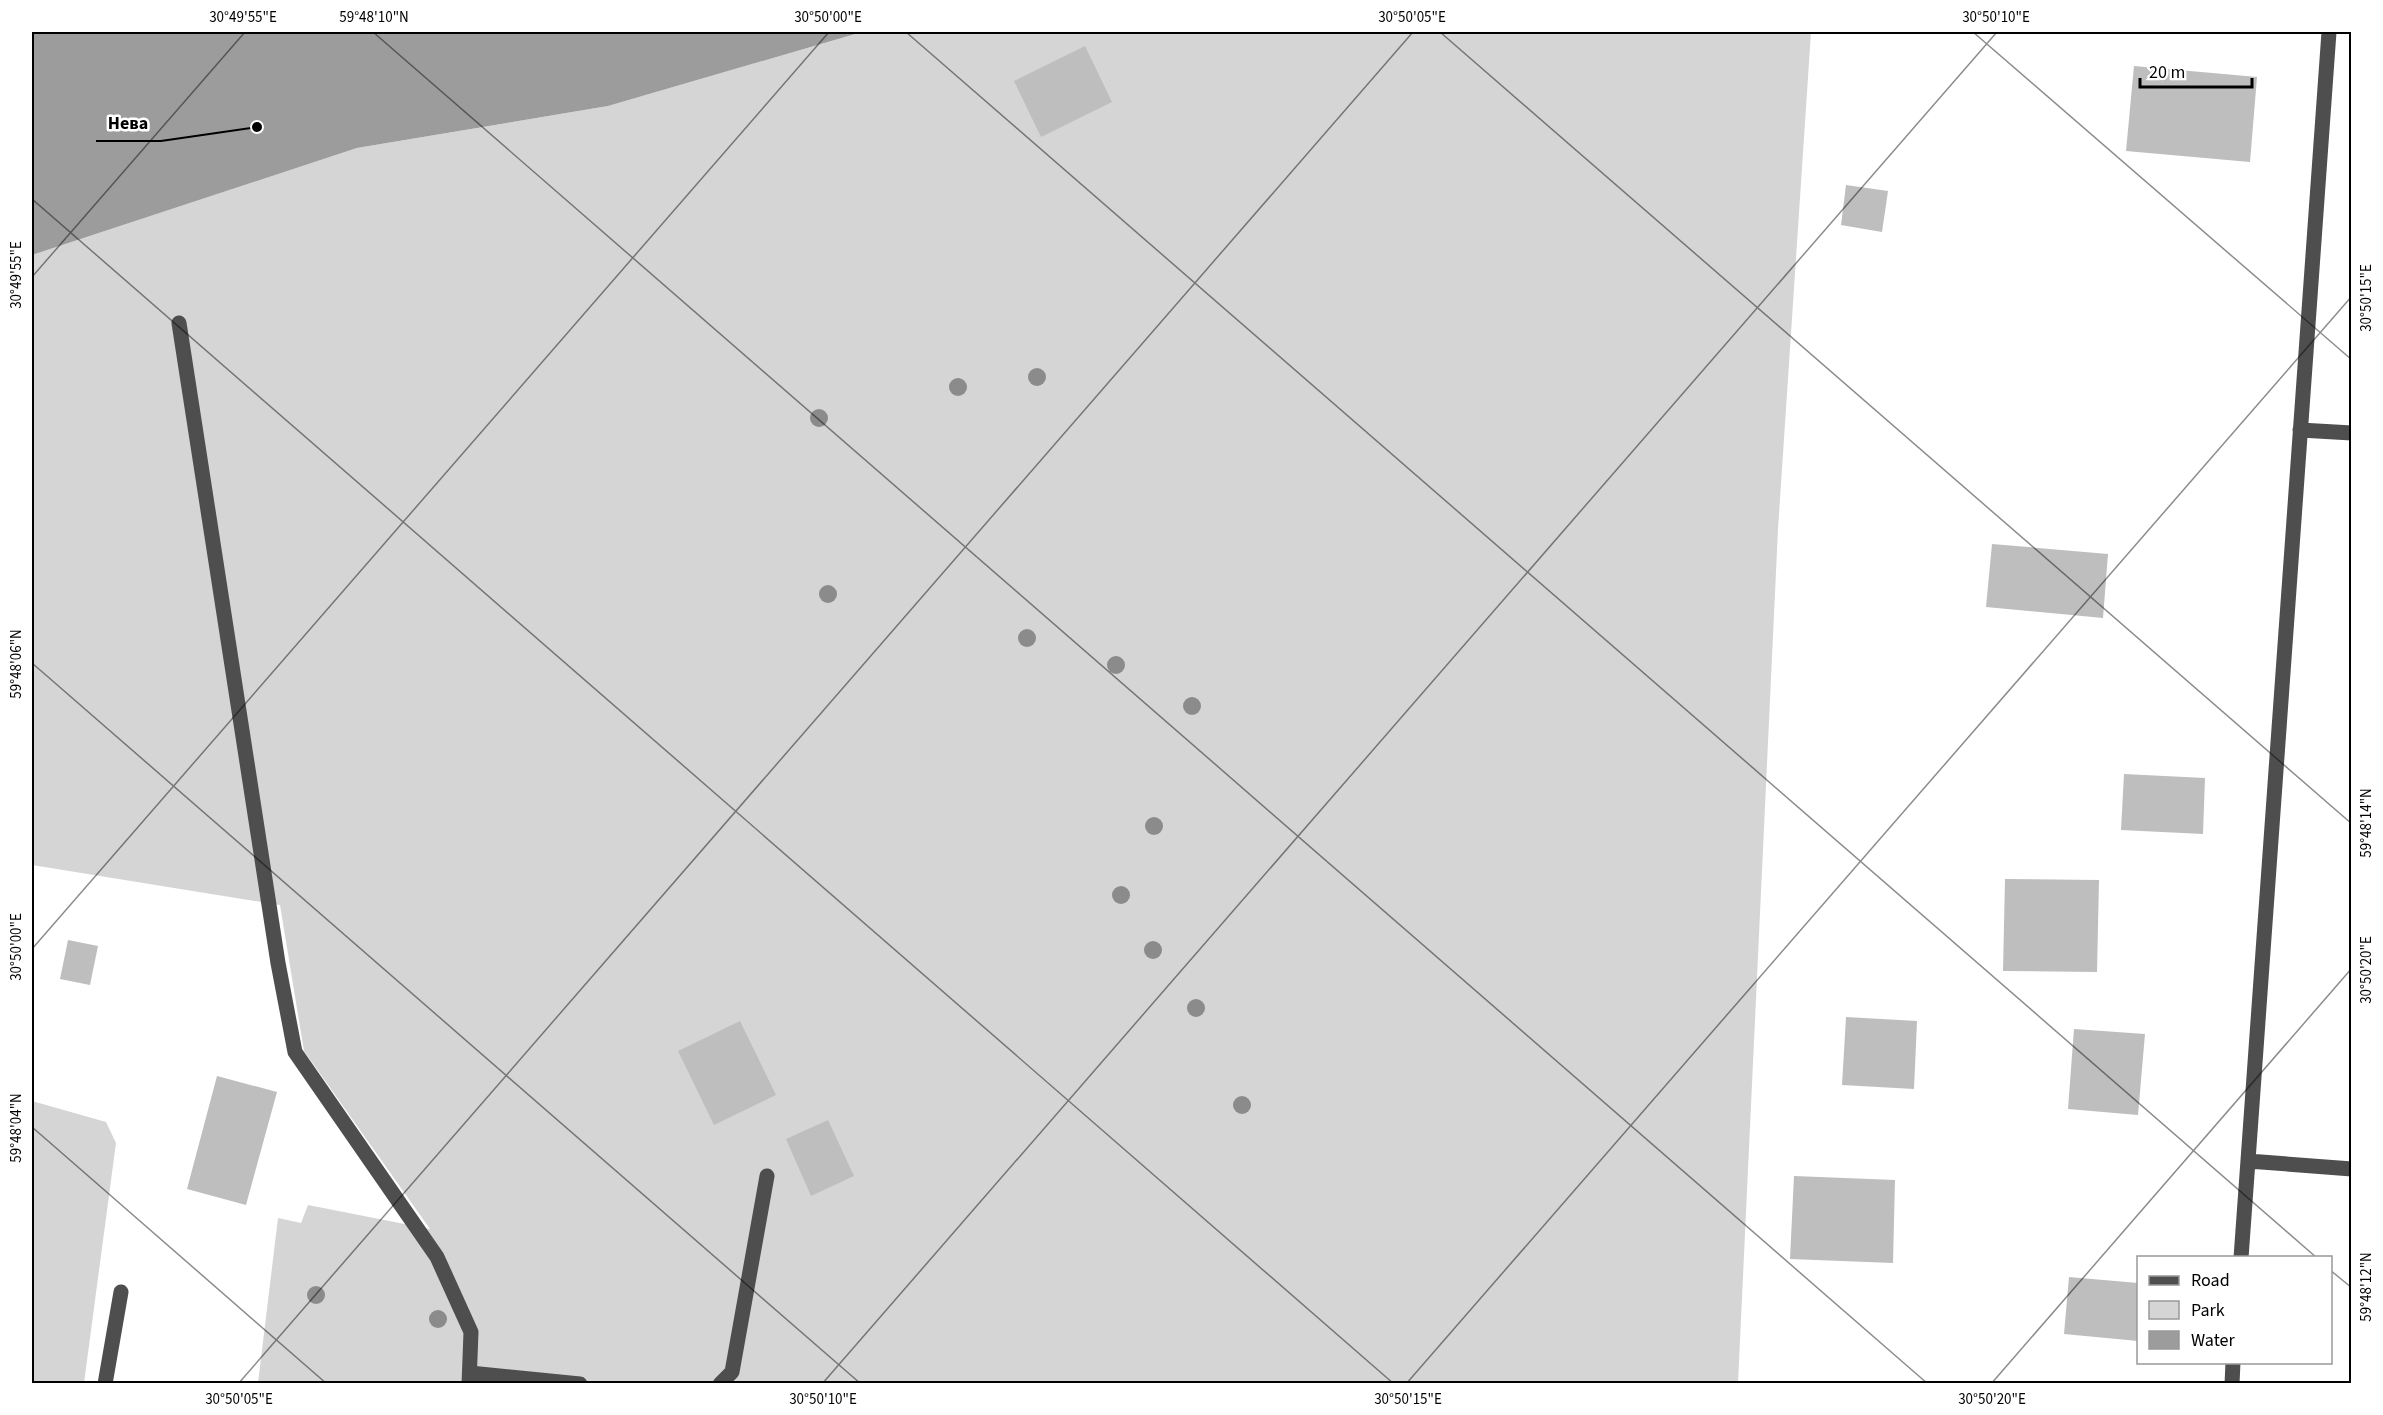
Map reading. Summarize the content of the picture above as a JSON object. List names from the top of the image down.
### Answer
{
  "places": ["Нева"],
  "legend": ["Road", "Park", "Water"],
  "scale_bar": "20 m",
  "coordinates": [
    "30°49'55\"E",
    "59°48'10\"N",
    "30°50'00\"E",
    "30°50'05\"E",
    "30°50'10\"E",
    "30°50'15\"E",
    "59°48'06\"N",
    "59°48'14\"N",
    "30°50'20\"E",
    "59°48'04\"N",
    "59°48'12\"N"
  ]
}
